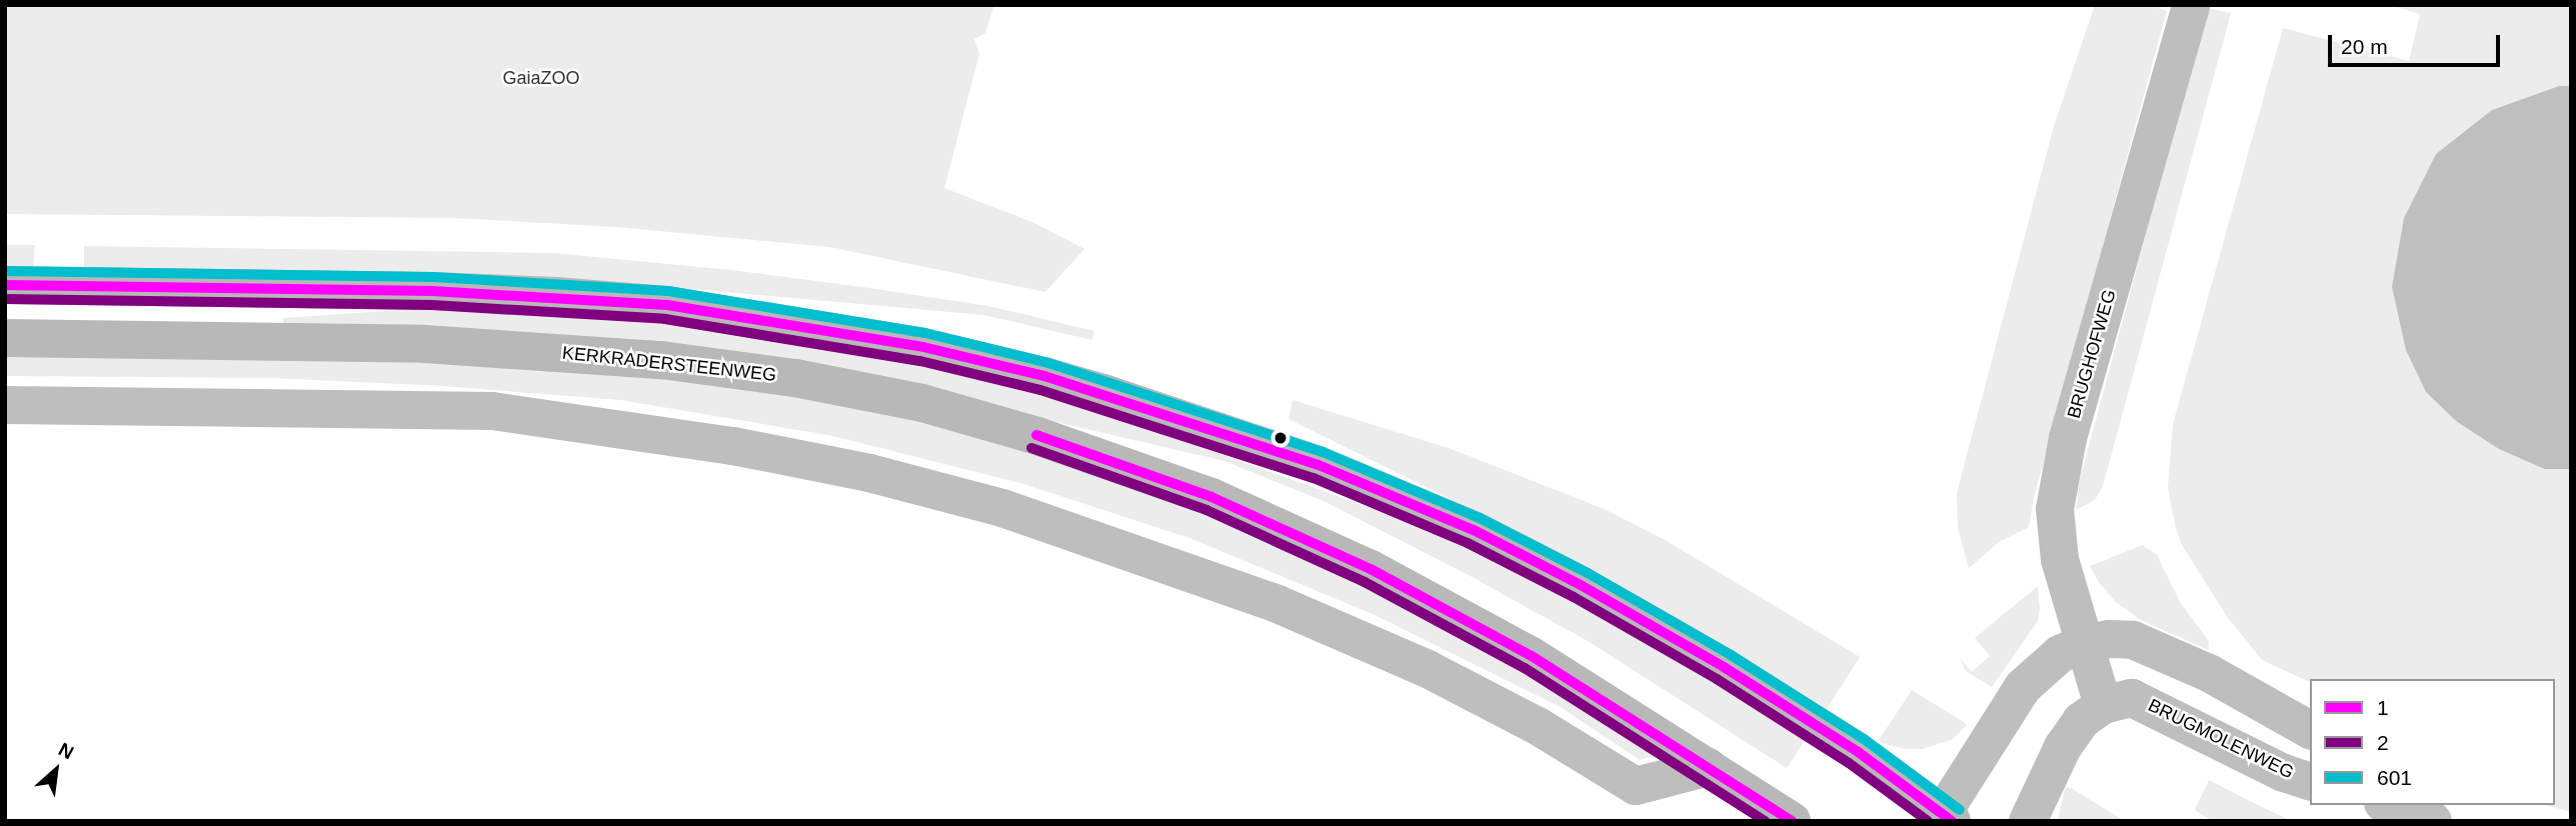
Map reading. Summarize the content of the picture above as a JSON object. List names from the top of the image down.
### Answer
{
  "streets": {
    "main road": ["KERKRADERSTEENWEG"],
    "street": ["BRUGHOFWEG", "BRUGMOLENWEG"]
  },
  "crossings": [
    ["BRUGHOFWEG", "BRUGMOLENWEG"]
  ],
  "parks": ["GaiaZOO"],
  "lines": ["transit line 601", "transit line 1", "transit line 2"],
  "legend": ["1", "2", "601"],
  "scale_bar": "20 m",
  "north": "top right"
}
